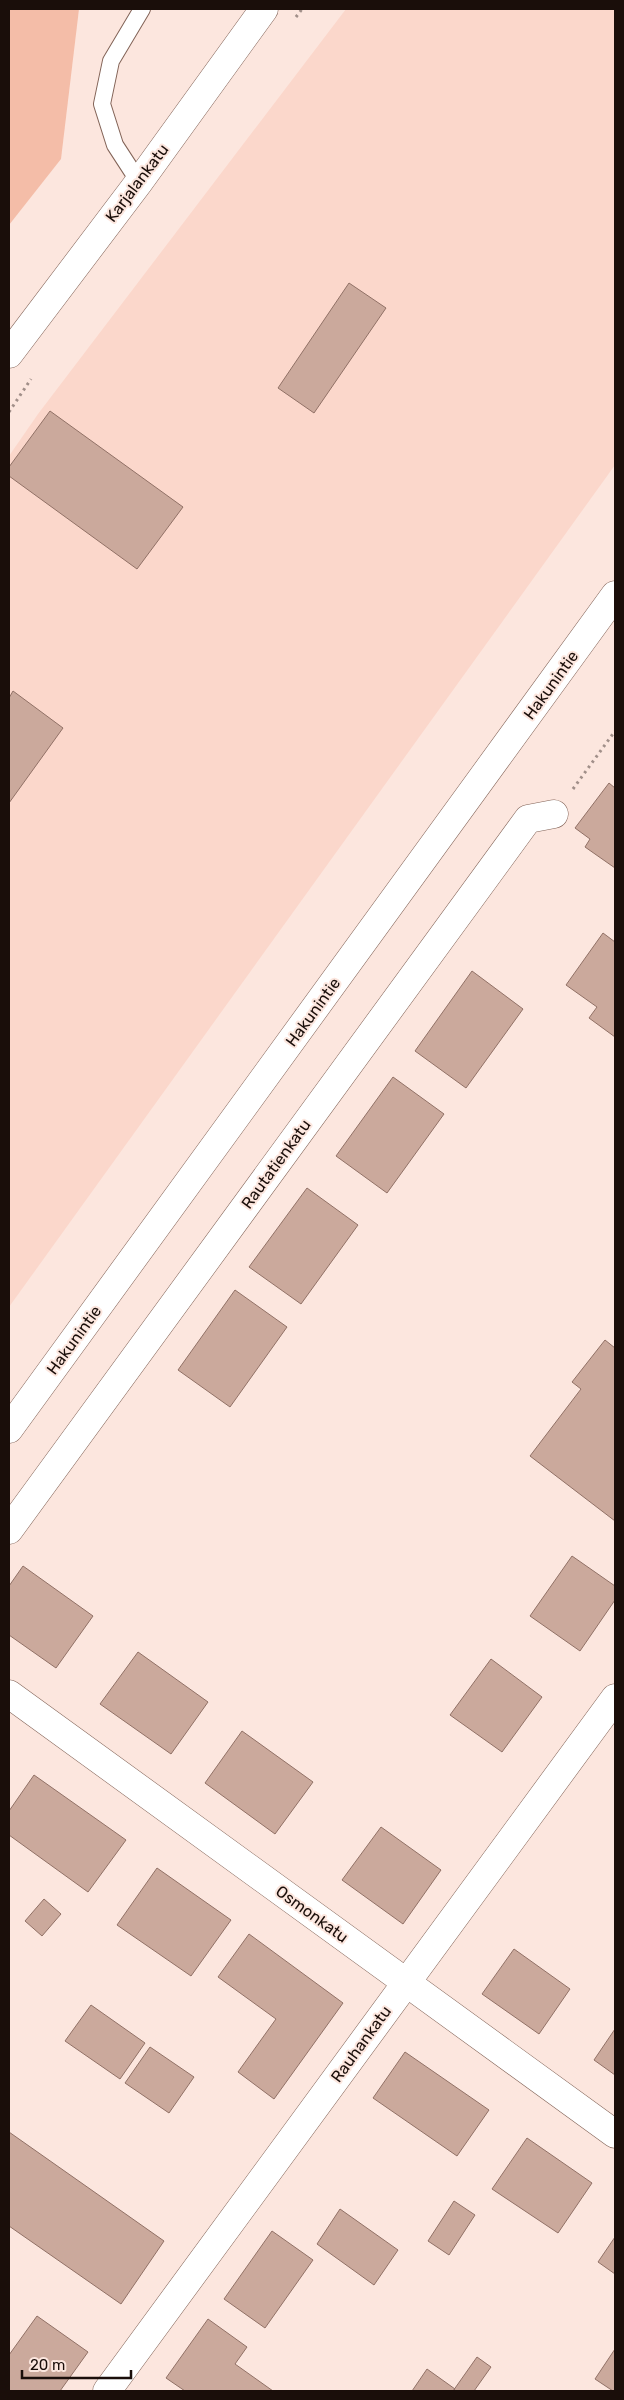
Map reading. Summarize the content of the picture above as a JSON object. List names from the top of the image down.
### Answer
{
  "streets": {
    "main road": [
      "Karjalankatu",
      "Hakunintie",
      "Rautatienkatu",
      "Osmonkatu",
      "Rauhankatu"
    ]
  },
  "crossings": [
    ["Osmonkatu", "Rauhankatu"]
  ],
  "scale_bar": "20 m"
}
